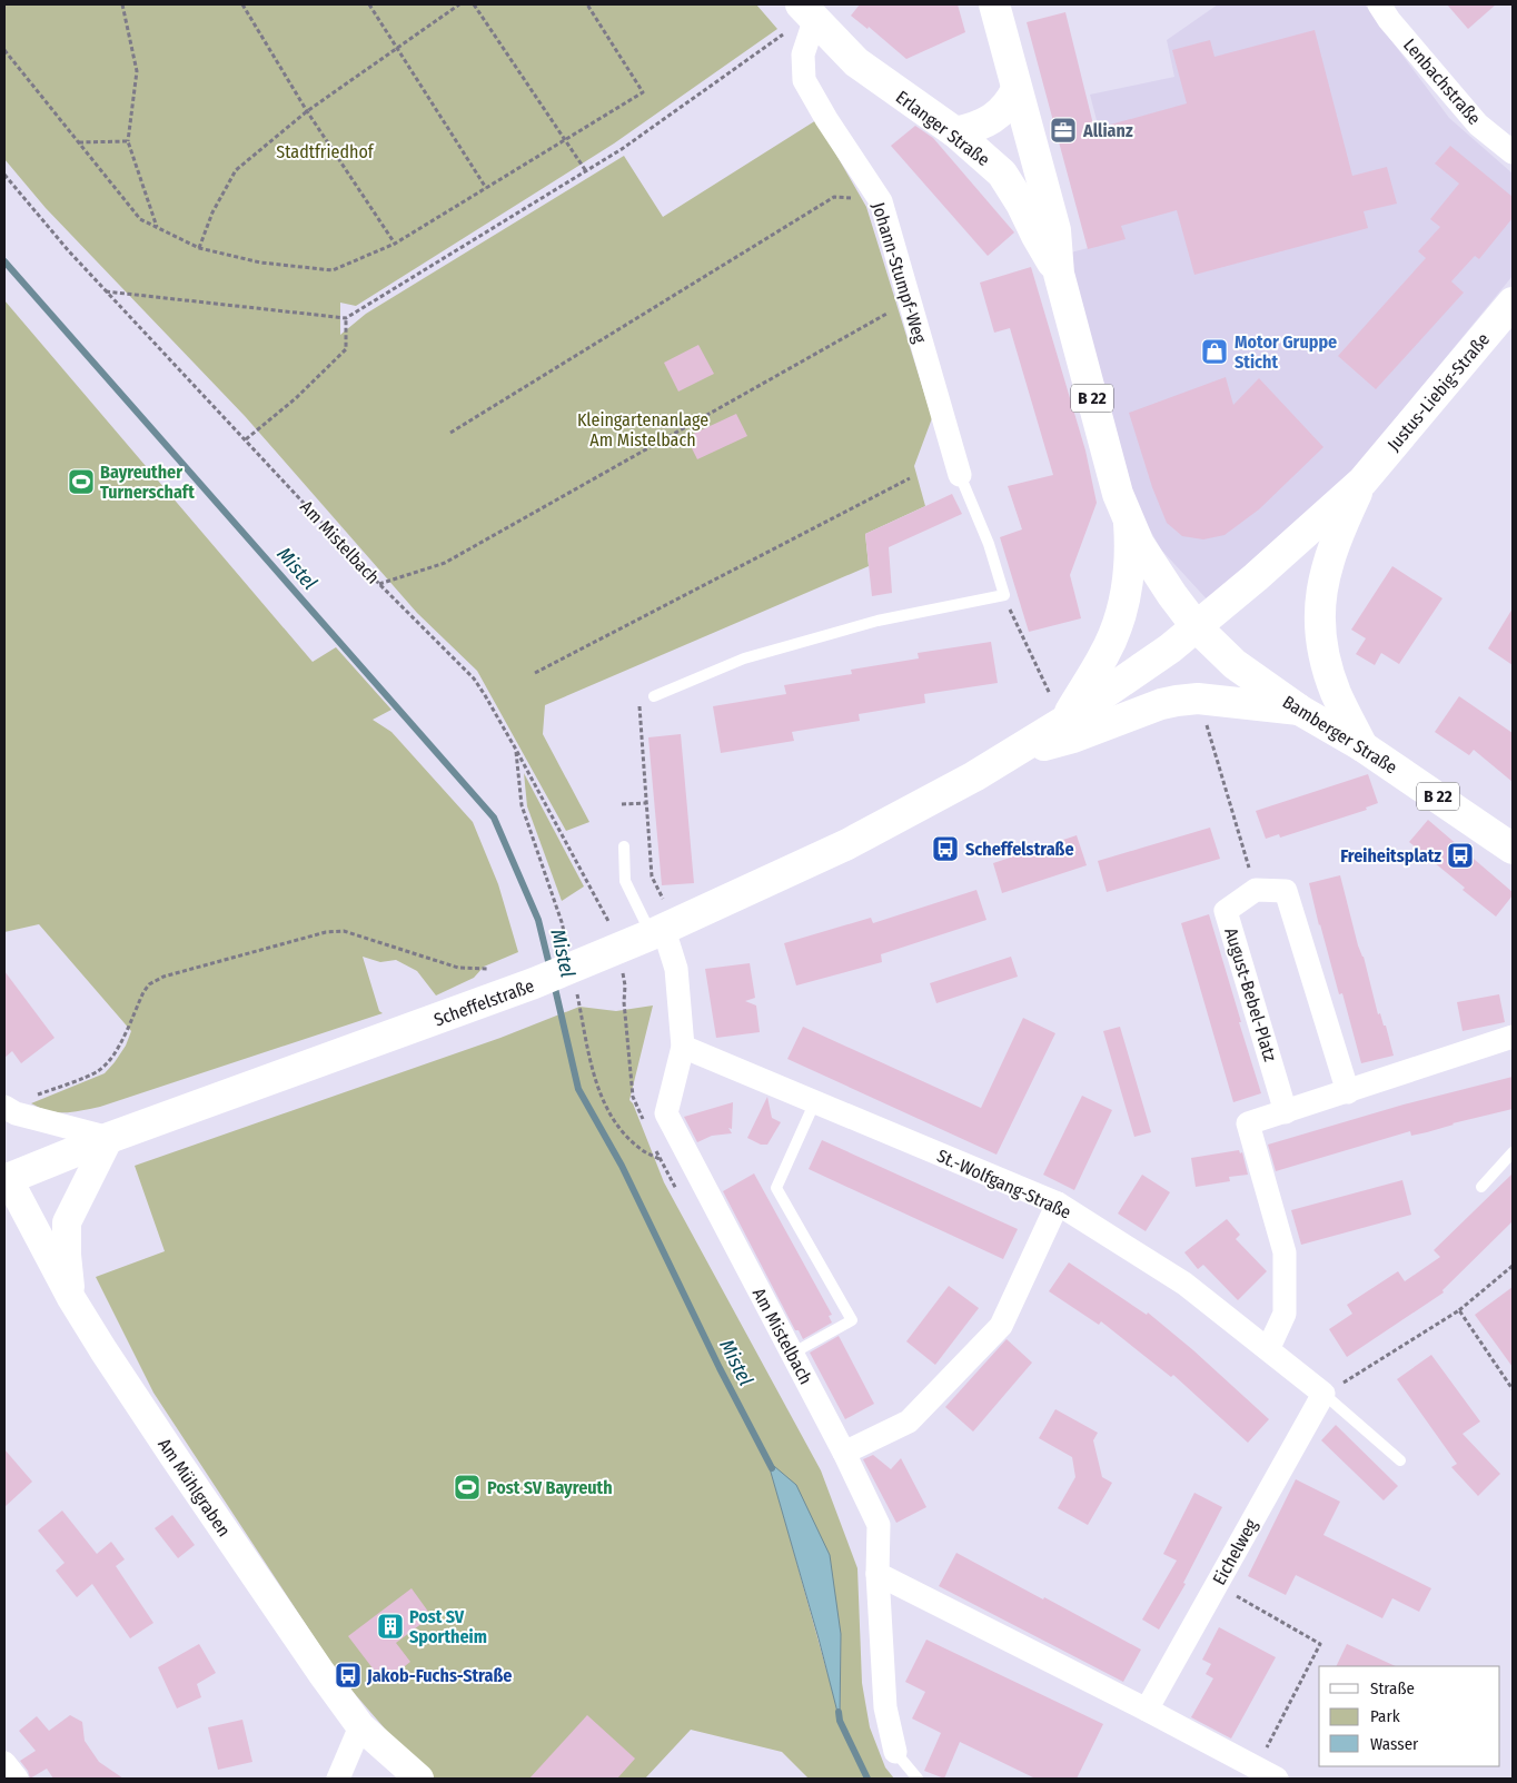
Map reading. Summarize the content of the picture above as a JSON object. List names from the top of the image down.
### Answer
{
  "streets": {
    "main road": [
      "Erlanger Straße",
      "Justus-Liebig-Straße",
      "B 22",
      "Bamberger Straße",
      "Scheffelstraße"
    ],
    "street": [
      "Lenbachstraße",
      "Johann-Stumpf-Weg",
      "Am Mistelbach",
      "August-Bebel-Platz",
      "St.-Wolfgang-Straße",
      "Am Mühlgraben",
      "Eichelweg"
    ]
  },
  "crossings": [
    ["Erlanger Straße", "Johann-Stumpf-Weg"],
    ["Erlanger Straße", "B 22"],
    ["B 22", "Bamberger Straße"],
    ["Am Mistelbach", "Scheffelstraße"],
    ["Am Mistelbach", "St.-Wolfgang-Straße"],
    ["Scheffelstraße", "Am Mühlgraben"],
    ["St.-Wolfgang-Straße", "Eichelweg"]
  ],
  "water": ["Mistel"],
  "parks": ["Stadtfriedhof", "Kleingartenanlage Am Mistelbach"],
  "places": {
    "office": ["Allianz"],
    "shop": ["Motor Gruppe Sticht"],
    "sports": ["Bayreuther Turnerschaft", "Post SV Bayreuth"],
    "bus stop": ["Scheffelstraße", "Freiheitsplatz", "Jakob-Fuchs-Straße"],
    "building": ["Post SV Sportheim"]
  },
  "legend": ["Straße", "Park", "Wasser"]
}
